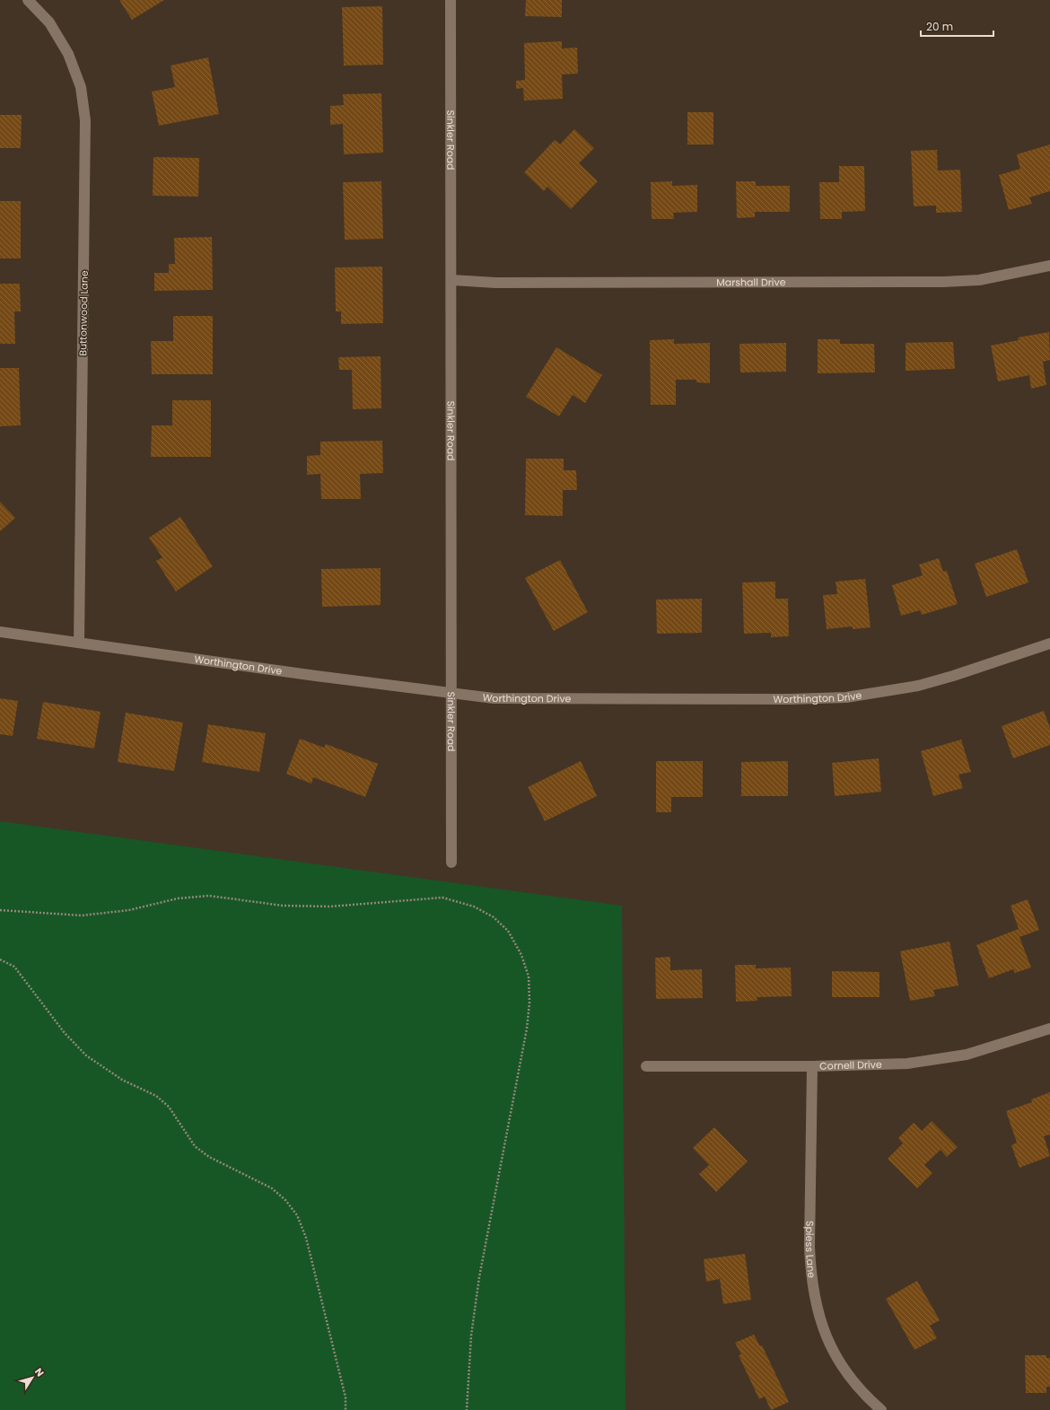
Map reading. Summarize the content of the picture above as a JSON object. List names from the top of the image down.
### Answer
{
  "streets": {
    "street": [
      "Sinkler Road",
      "Marshall Drive",
      "Buttonwood Lane",
      "Worthington Drive",
      "Cornell Drive",
      "Spiess Lane"
    ]
  },
  "crossings": [
    ["Sinkler Road", "Marshall Drive"],
    ["Sinkler Road", "Worthington Drive"],
    ["Buttonwood Lane", "Worthington Drive"],
    ["Cornell Drive", "Spiess Lane"]
  ],
  "scale_bar": "20 m",
  "north": "top right"
}
